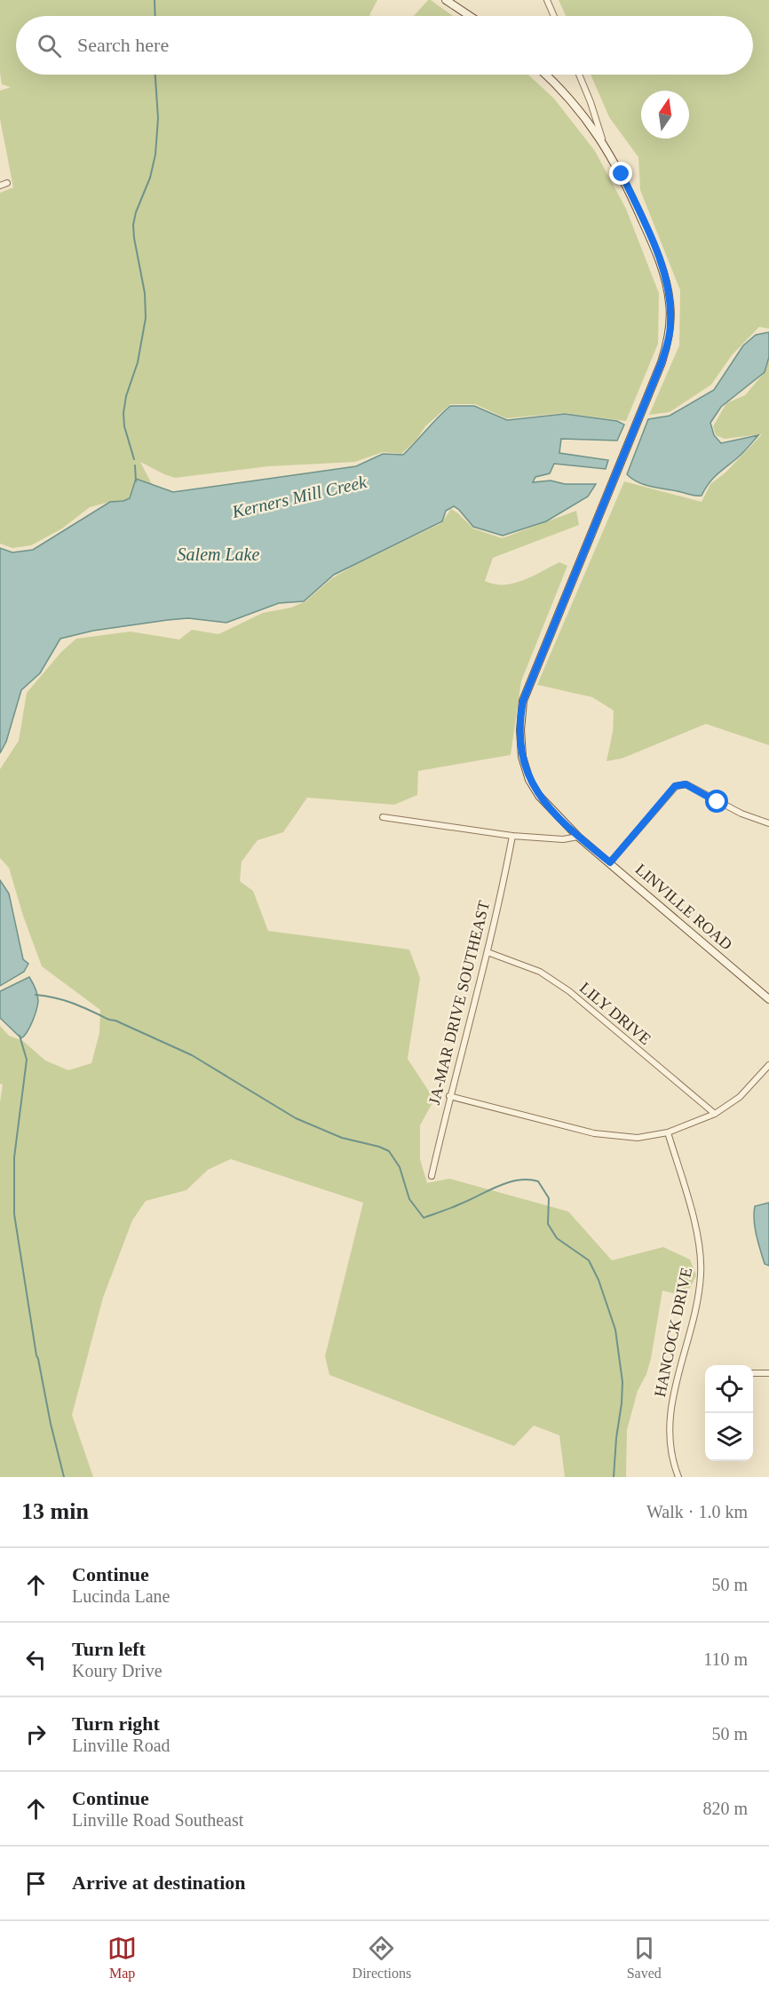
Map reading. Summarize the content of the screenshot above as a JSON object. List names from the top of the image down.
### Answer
{
  "streets": {
    "main road": ["LINVILLE ROAD"],
    "street": ["JA-MAR DRIVE SOUTHEAST", "LILY DRIVE", "HANCOCK DRIVE"]
  },
  "crossings": [
    ["JA-MAR DRIVE SOUTHEAST", "LILY DRIVE"]
  ],
  "water": ["Kerners Mill Creek", "Salem Lake"],
  "north": "top",
  "page": {
    "search": "Search here",
    "heading": ["13 min", "Walk · 1.0 km"],
    "list": [
      ["Continue", "Lucinda Lane", "50 m"],
      ["Turn left", "Koury Drive", "110 m"],
      ["Turn right", "Linville Road", "50 m"],
      ["Continue", "Linville Road Southeast", "820 m"],
      "Arrive at destination"
    ],
    "nav": ["Map", "Directions", "Saved"]
  }
}
